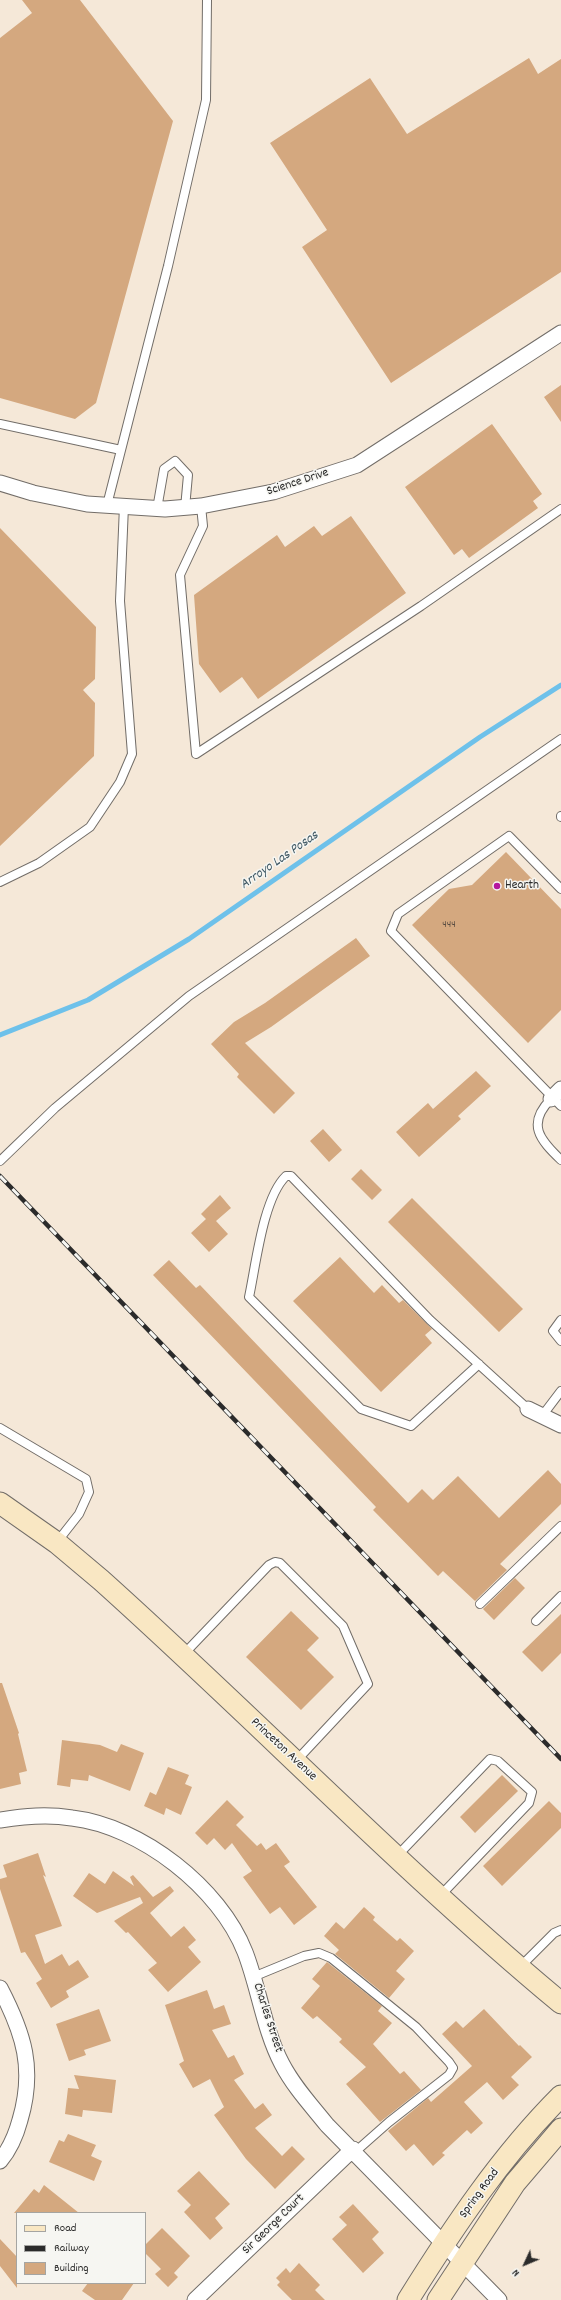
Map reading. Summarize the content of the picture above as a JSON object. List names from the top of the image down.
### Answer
{
  "streets": {
    "street": [
      "Science Drive",
      "Princeton Avenue",
      "Charles Street",
      "Spring Road",
      "Sir George Court"
    ]
  },
  "crossings": [
    ["Charles Street", "Spring Road"],
    ["Charles Street", "Sir George Court"]
  ],
  "water": ["Arroyo Las Posas"],
  "places": ["Hearth"],
  "house_numbers": ["444"],
  "legend": ["Road", "Railway", "Building"],
  "north": "bottom left"
}
